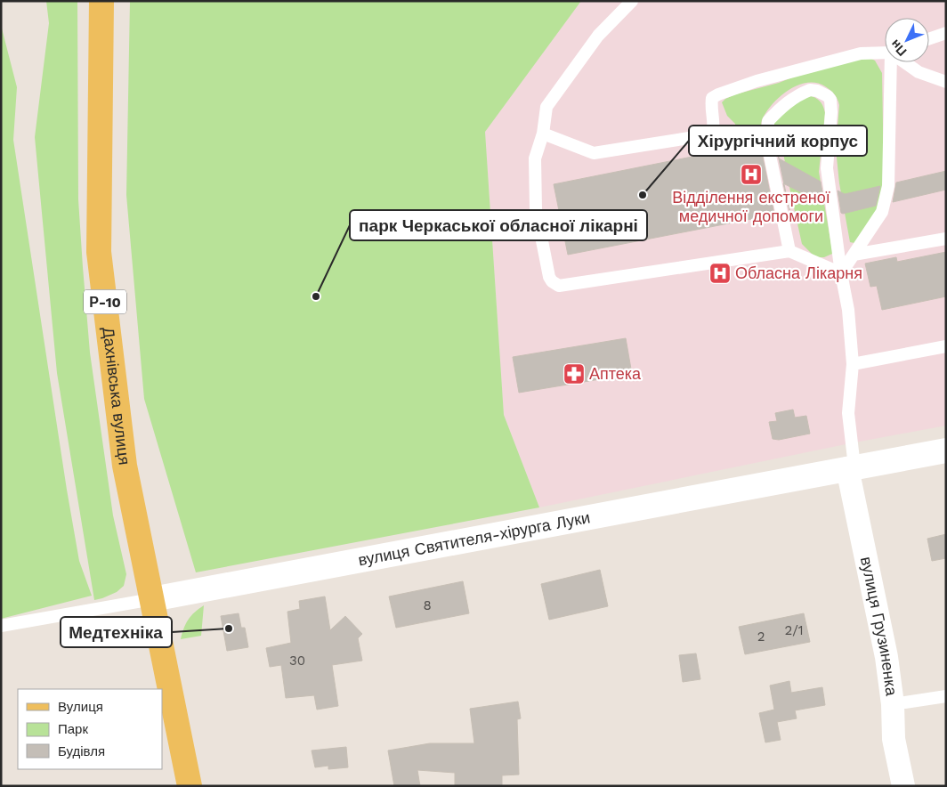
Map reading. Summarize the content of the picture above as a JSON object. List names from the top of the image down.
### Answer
{
  "streets": {
    "main road": ["Р-10", "Дахнівська вулиця"],
    "street": ["вулиця Святителя-хірурга Луки", "вулиця Грузиненка"]
  },
  "crossings": [
    ["Дахнівська вулиця", "вулиця Святителя-хірурга Луки"],
    ["вулиця Святителя-хірурга Луки", "вулиця Грузиненка"]
  ],
  "places": {
    "hospital": ["Відділення екстреної медичної допомоги", "Обласна Лікарня"],
    "other": ["Хірургічний корпус", "парк Черкаської обласної лікарні", "Медтехніка"],
    "pharmacy": ["Аптека"]
  },
  "house_numbers": [
    "8",
    "2/1",
    "2",
    "30"
  ],
  "legend": ["Вулиця", "Парк", "Будівля"],
  "north": "bottom left"
}
